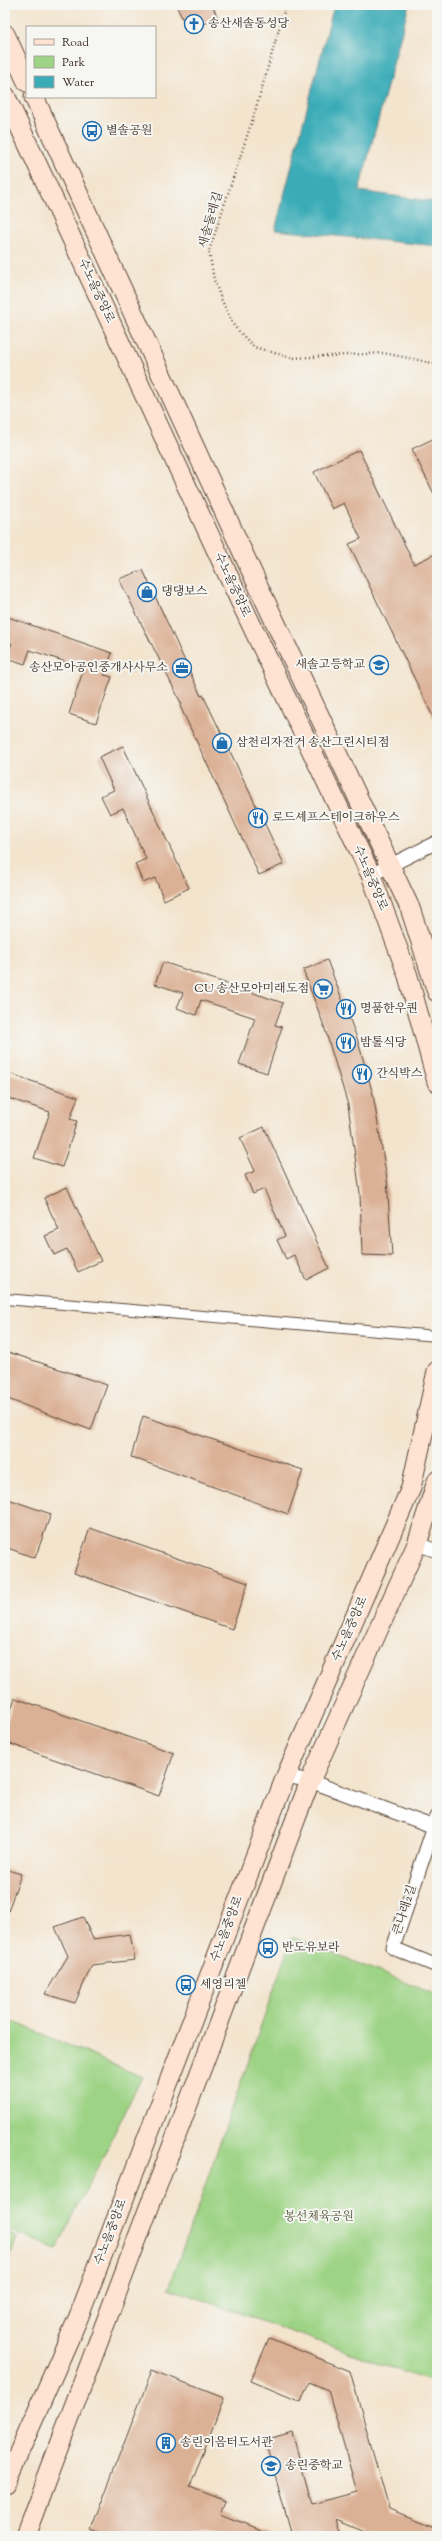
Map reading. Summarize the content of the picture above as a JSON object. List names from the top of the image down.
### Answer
{
  "streets": {
    "main road": ["수노을중앙로"],
    "street": ["큰나래2길"],
    "path": ["새솔둘레길"]
  },
  "crossings": [
    ["수노을중앙로", "큰나래2길"]
  ],
  "parks": ["봉선체육공원"],
  "places": {
    "church": ["송산새솔동성당"],
    "bus stop": ["별솔공원", "반도유보라", "세영리첼"],
    "shop": ["댕댕보스", "삼천리자전거 송산그린시티점"],
    "school or university": ["새솔고등학교", "송린중학교"],
    "office": ["송산모아공인중개사사무소"],
    "restaurant": [
      "로드셰프스테이크하우스",
      "명품한우퀀",
      "밤톨식당",
      "간식박스"
    ],
    "supermarket": ["CU 송산모아미래도점"],
    "building": ["송린이음터도서관"]
  },
  "legend": ["Road", "Park", "Water"]
}
